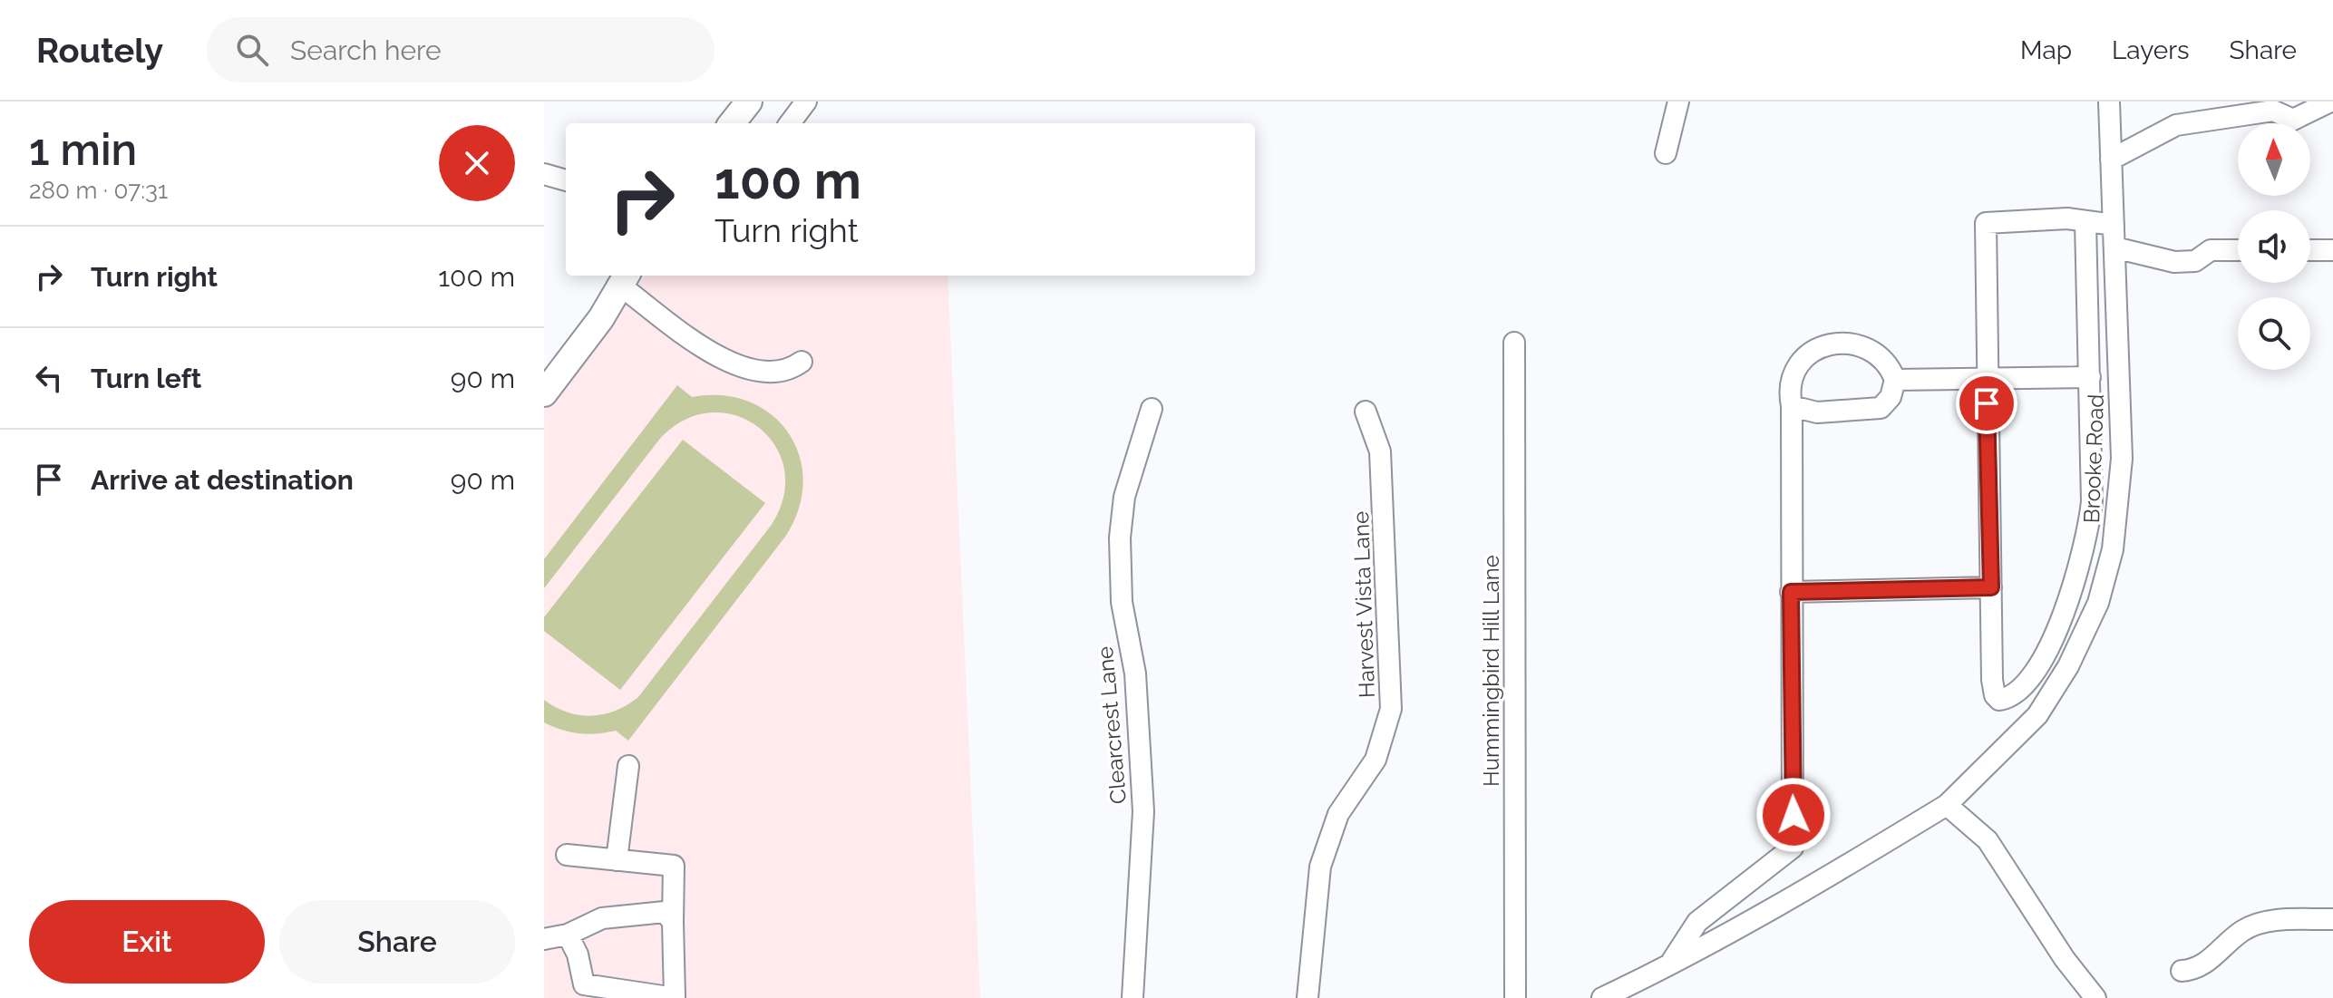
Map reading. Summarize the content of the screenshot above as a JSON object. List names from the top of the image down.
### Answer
{
  "streets": {
    "street": [
      "Brooke Road",
      "Harvest Vista Lane",
      "Hummingbird Hill Lane",
      "Clearcrest Lane"
    ]
  },
  "north": "top",
  "page": {
    "header": "Routely",
    "search": "Search here",
    "nav": ["Map", "Layers", "Share"],
    "heading": ["1 min", "280 m · 07:31"],
    "turn": ["100 m", "Turn right"],
    "list": [
      {
        "name": "Turn right",
        "value": "100 m"
      },
      {
        "name": "Turn left",
        "value": "90 m"
      },
      {
        "name": "Arrive at destination",
        "value": "90 m"
      }
    ],
    "buttons": ["Exit", "Share"]
  }
}
